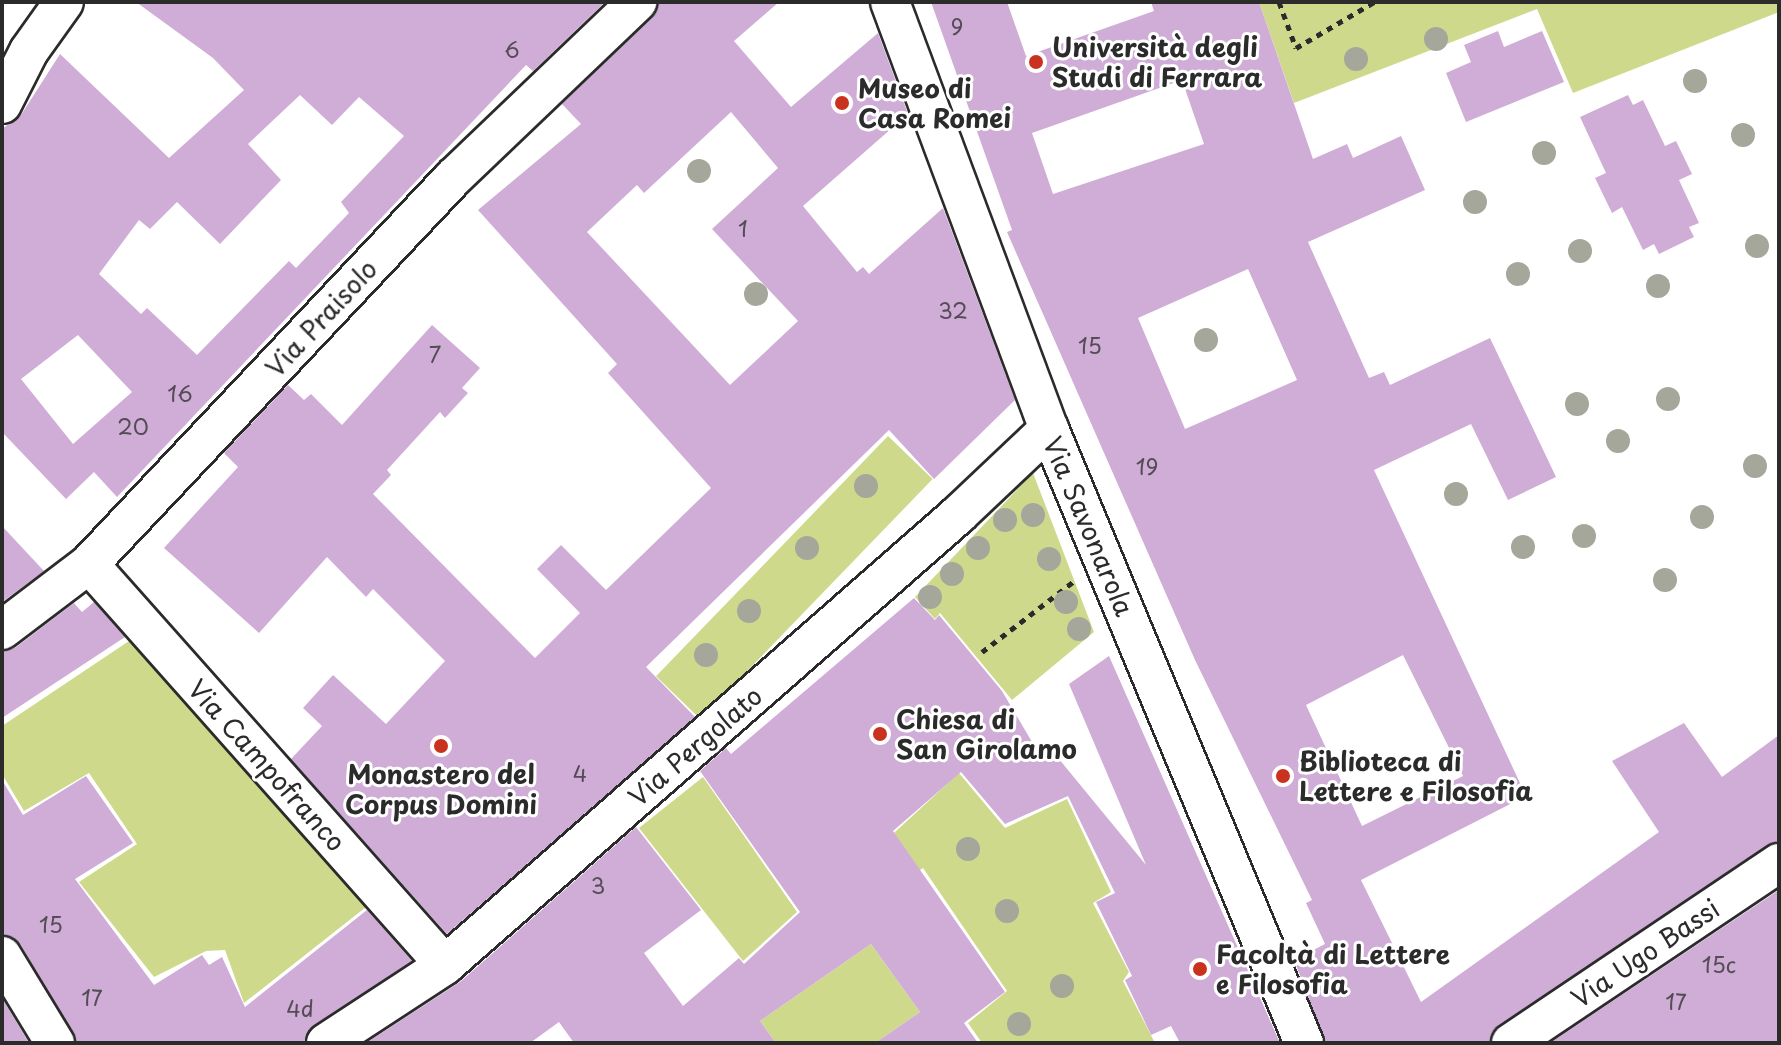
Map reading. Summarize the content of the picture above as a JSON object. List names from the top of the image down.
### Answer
{
  "streets": {
    "street": [
      "Via Praisolo",
      "Via Savonarola",
      "Via Pergolato",
      "Via Campofranco",
      "Via Ugo Bassi"
    ]
  },
  "crossings": [
    ["Via Praisolo", "Via Campofranco"],
    ["Via Savonarola", "Via Pergolato"],
    ["Via Pergolato", "Via Campofranco"]
  ],
  "places": [
    "Università degli Studi di Ferrara",
    "Museo di Casa Romei",
    "Chiesa di San Girolamo",
    "Monastero del Corpus Domini",
    "Biblioteca di Lettere e Filosofia",
    "Facoltà di Lettere e Filosofia"
  ],
  "house_numbers": [
    "9",
    "6",
    "1",
    "32",
    "15",
    "7",
    "16",
    "20",
    "19",
    "4",
    "3",
    "15",
    "15c",
    "17",
    "17",
    "4d"
  ]
}
